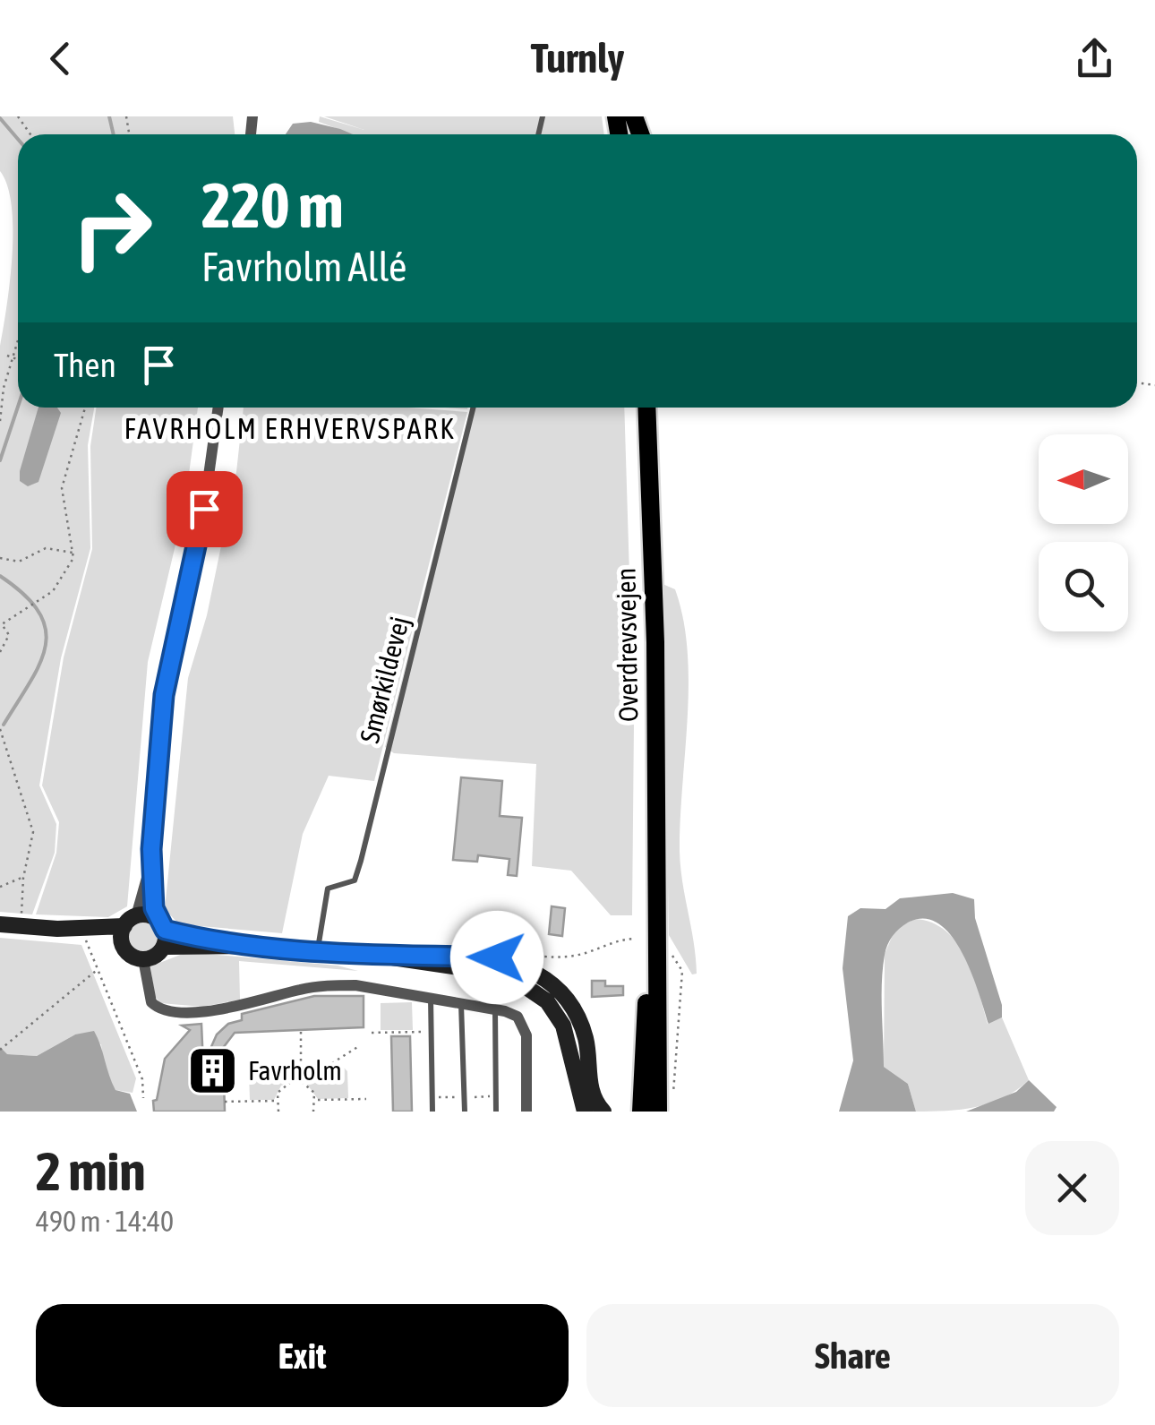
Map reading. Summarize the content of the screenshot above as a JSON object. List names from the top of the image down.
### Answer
{
  "streets": {
    "main road": ["Overdrevsvejen"],
    "lane": ["Smørkildevej"]
  },
  "districts": ["FAVRHOLM ERHVERVSPARK"],
  "places": {
    "building": ["Favrholm"]
  },
  "north": "left",
  "page": {
    "header": "Turnly",
    "turn": ["220 m", "Favrholm Allé"],
    "then": "Then",
    "heading": ["2 min", "490 m · 14:40"],
    "buttons": ["Exit", "Share"]
  }
}
